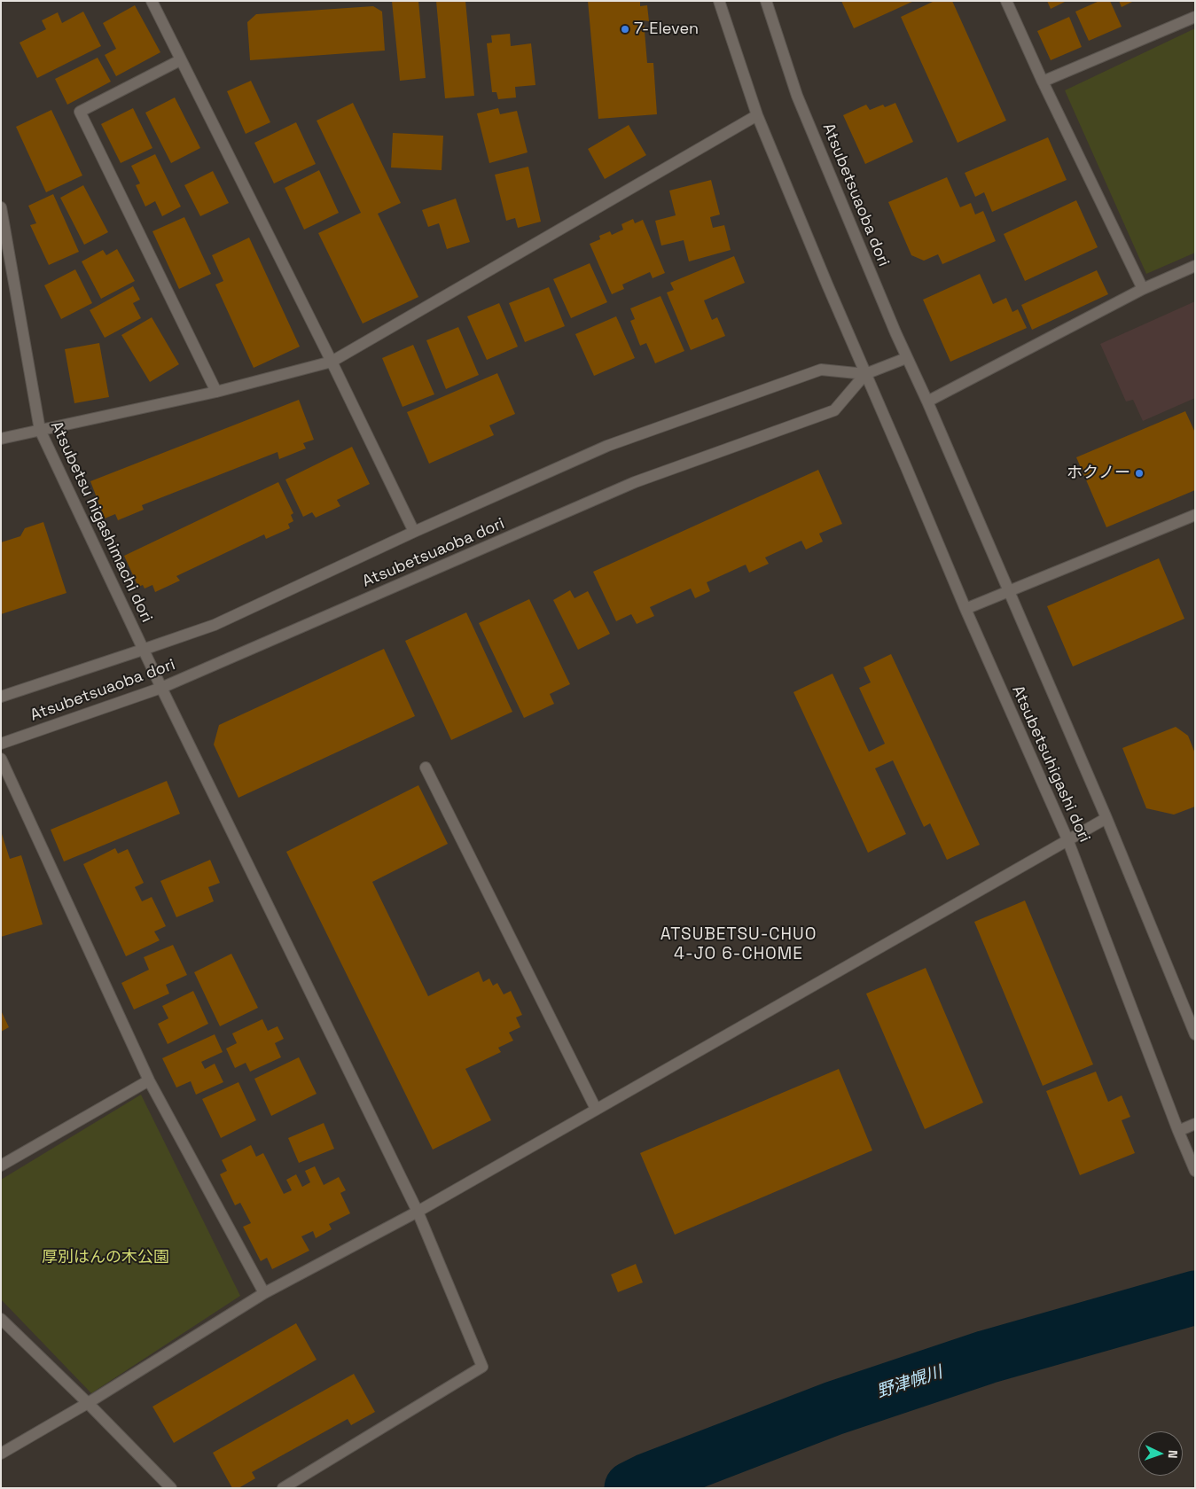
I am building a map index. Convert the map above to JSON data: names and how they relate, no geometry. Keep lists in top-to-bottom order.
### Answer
{
  "streets": {
    "street": ["Atsubetsuaoba dori", "Atsubetsu higashimachi dori", "Atsubetsuhigashi dori"]
  },
  "crossings": [
    ["Atsubetsuaoba dori", "Atsubetsu higashimachi dori"],
    ["Atsubetsuaoba dori", "Atsubetsuhigashi dori"]
  ],
  "districts": ["ATSUBETSU-CHUO 4-JO 6-CHOME"],
  "water": ["野津幌川"],
  "parks": ["厚別はんの木公園"],
  "places": ["7-Eleven", "ホクノー"],
  "north": "right"
}
